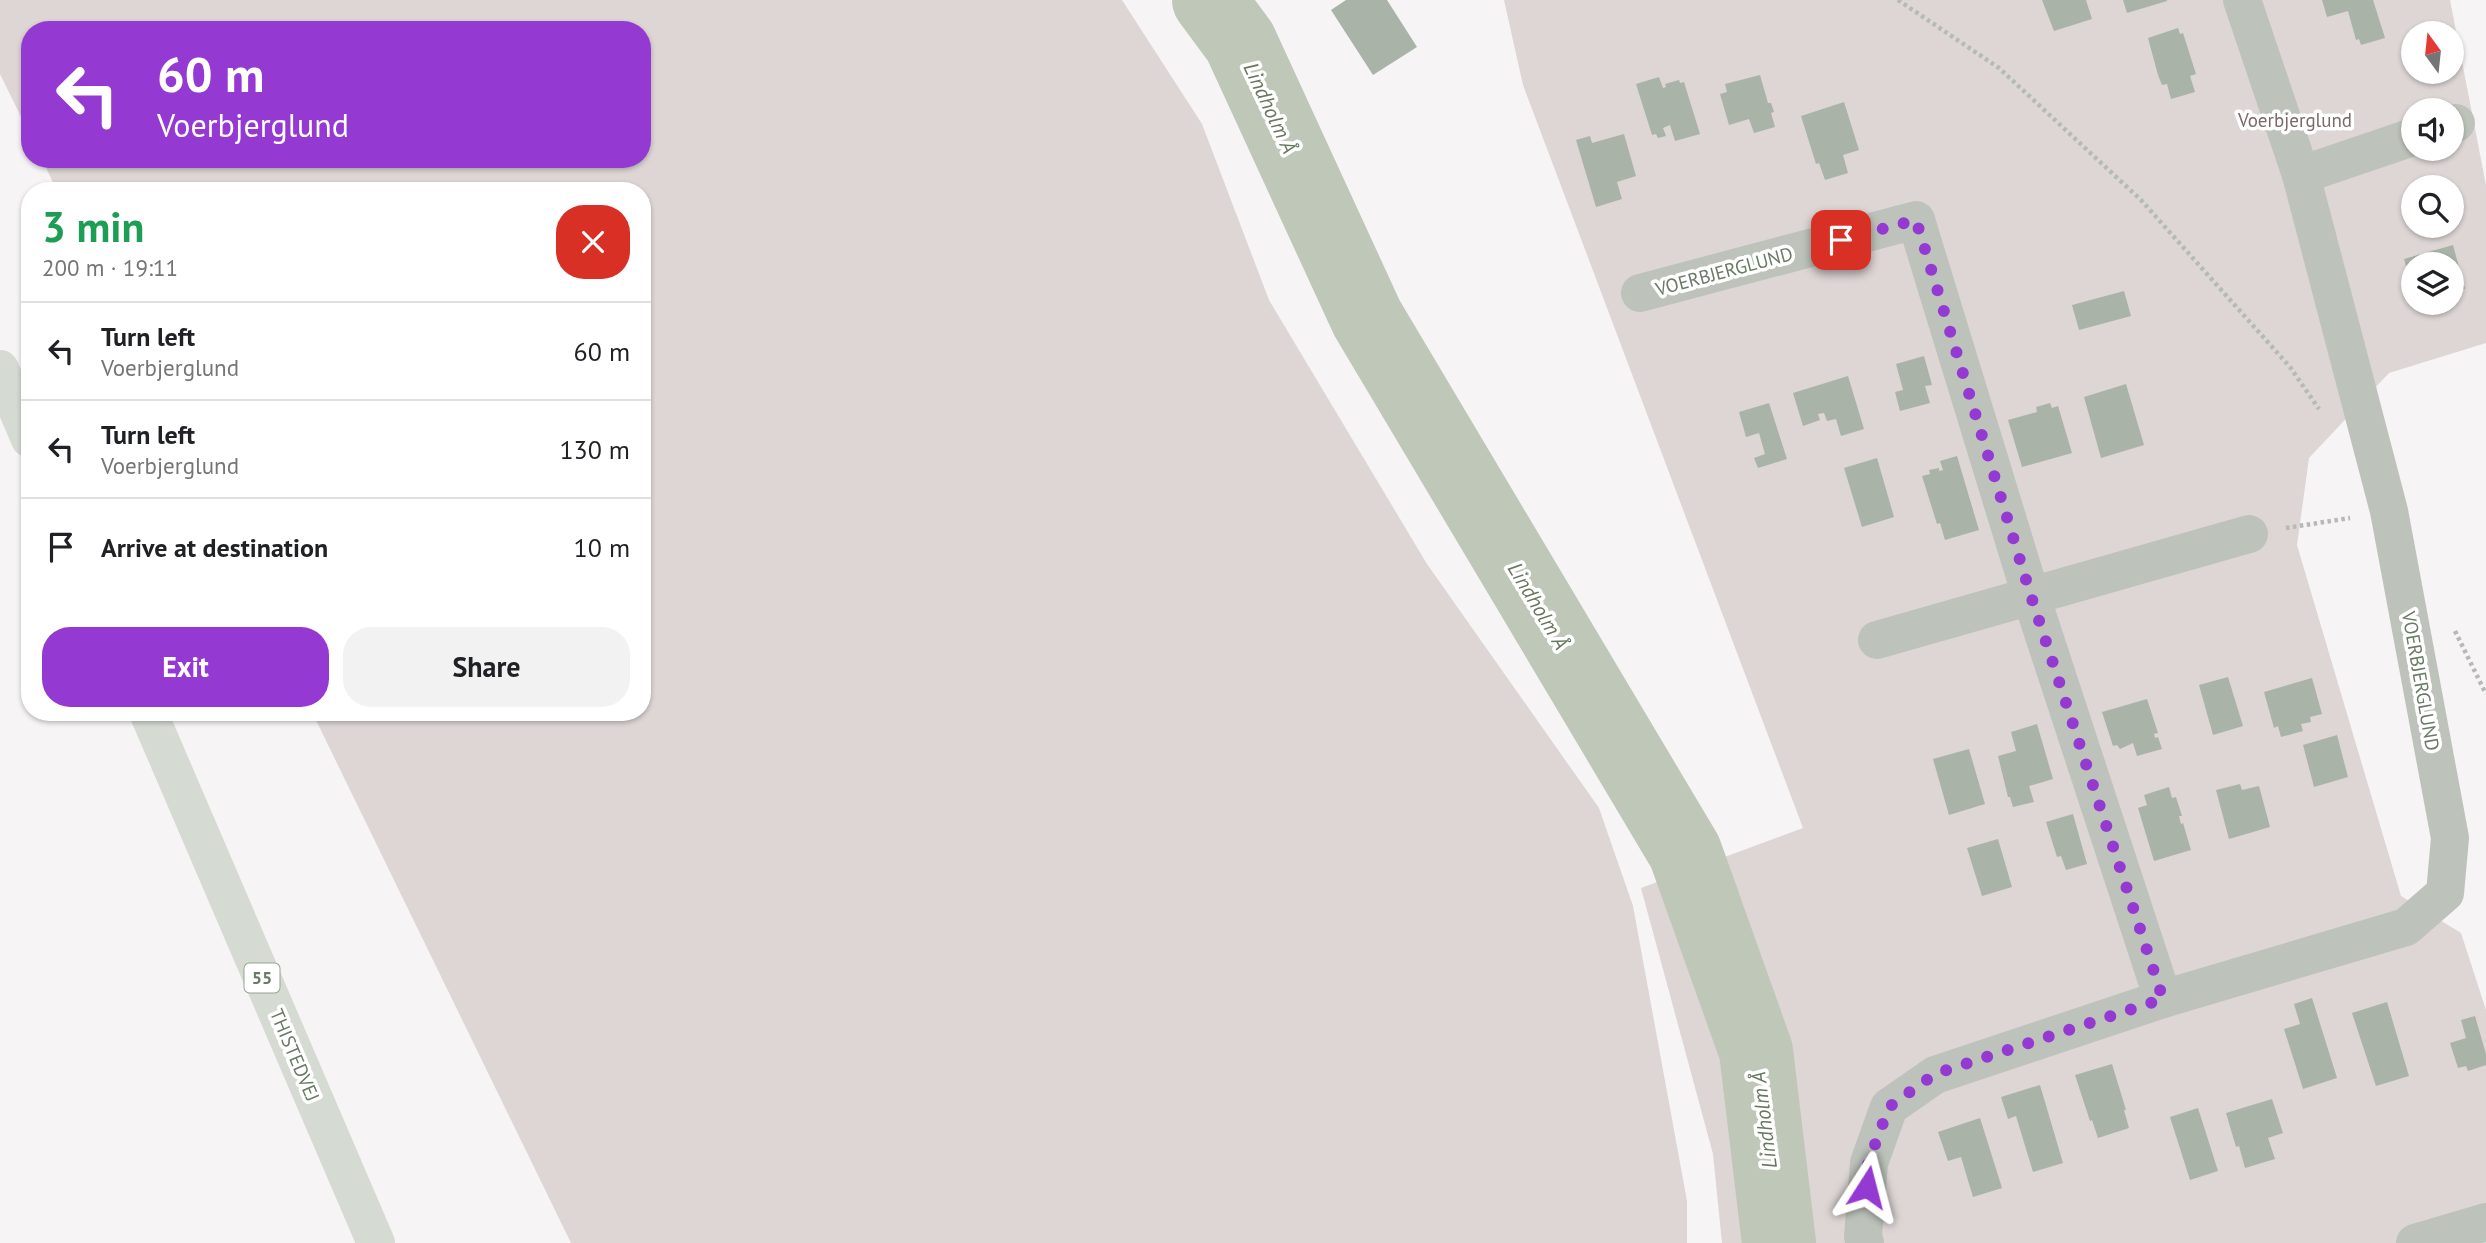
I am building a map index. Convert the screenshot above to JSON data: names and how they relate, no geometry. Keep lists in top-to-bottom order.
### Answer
{
  "streets": {
    "main road": ["55", "THISTEDVEJ"],
    "street": ["VOERBJERGLUND"]
  },
  "water": ["Lindholm Å"],
  "parks": ["Voerbjerglund"],
  "north": "top",
  "page": {
    "turn": ["60 m", "Voerbjerglund"],
    "heading": ["3 min", "200 m · 19:11"],
    "list": [
      {
        "name": "Turn left",
        "note": "Voerbjerglund",
        "value": "60 m"
      },
      {
        "name": "Turn left",
        "note": "Voerbjerglund",
        "value": "130 m"
      },
      {
        "name": "Arrive at destination",
        "value": "10 m"
      }
    ],
    "buttons": ["Exit", "Share"]
  }
}
